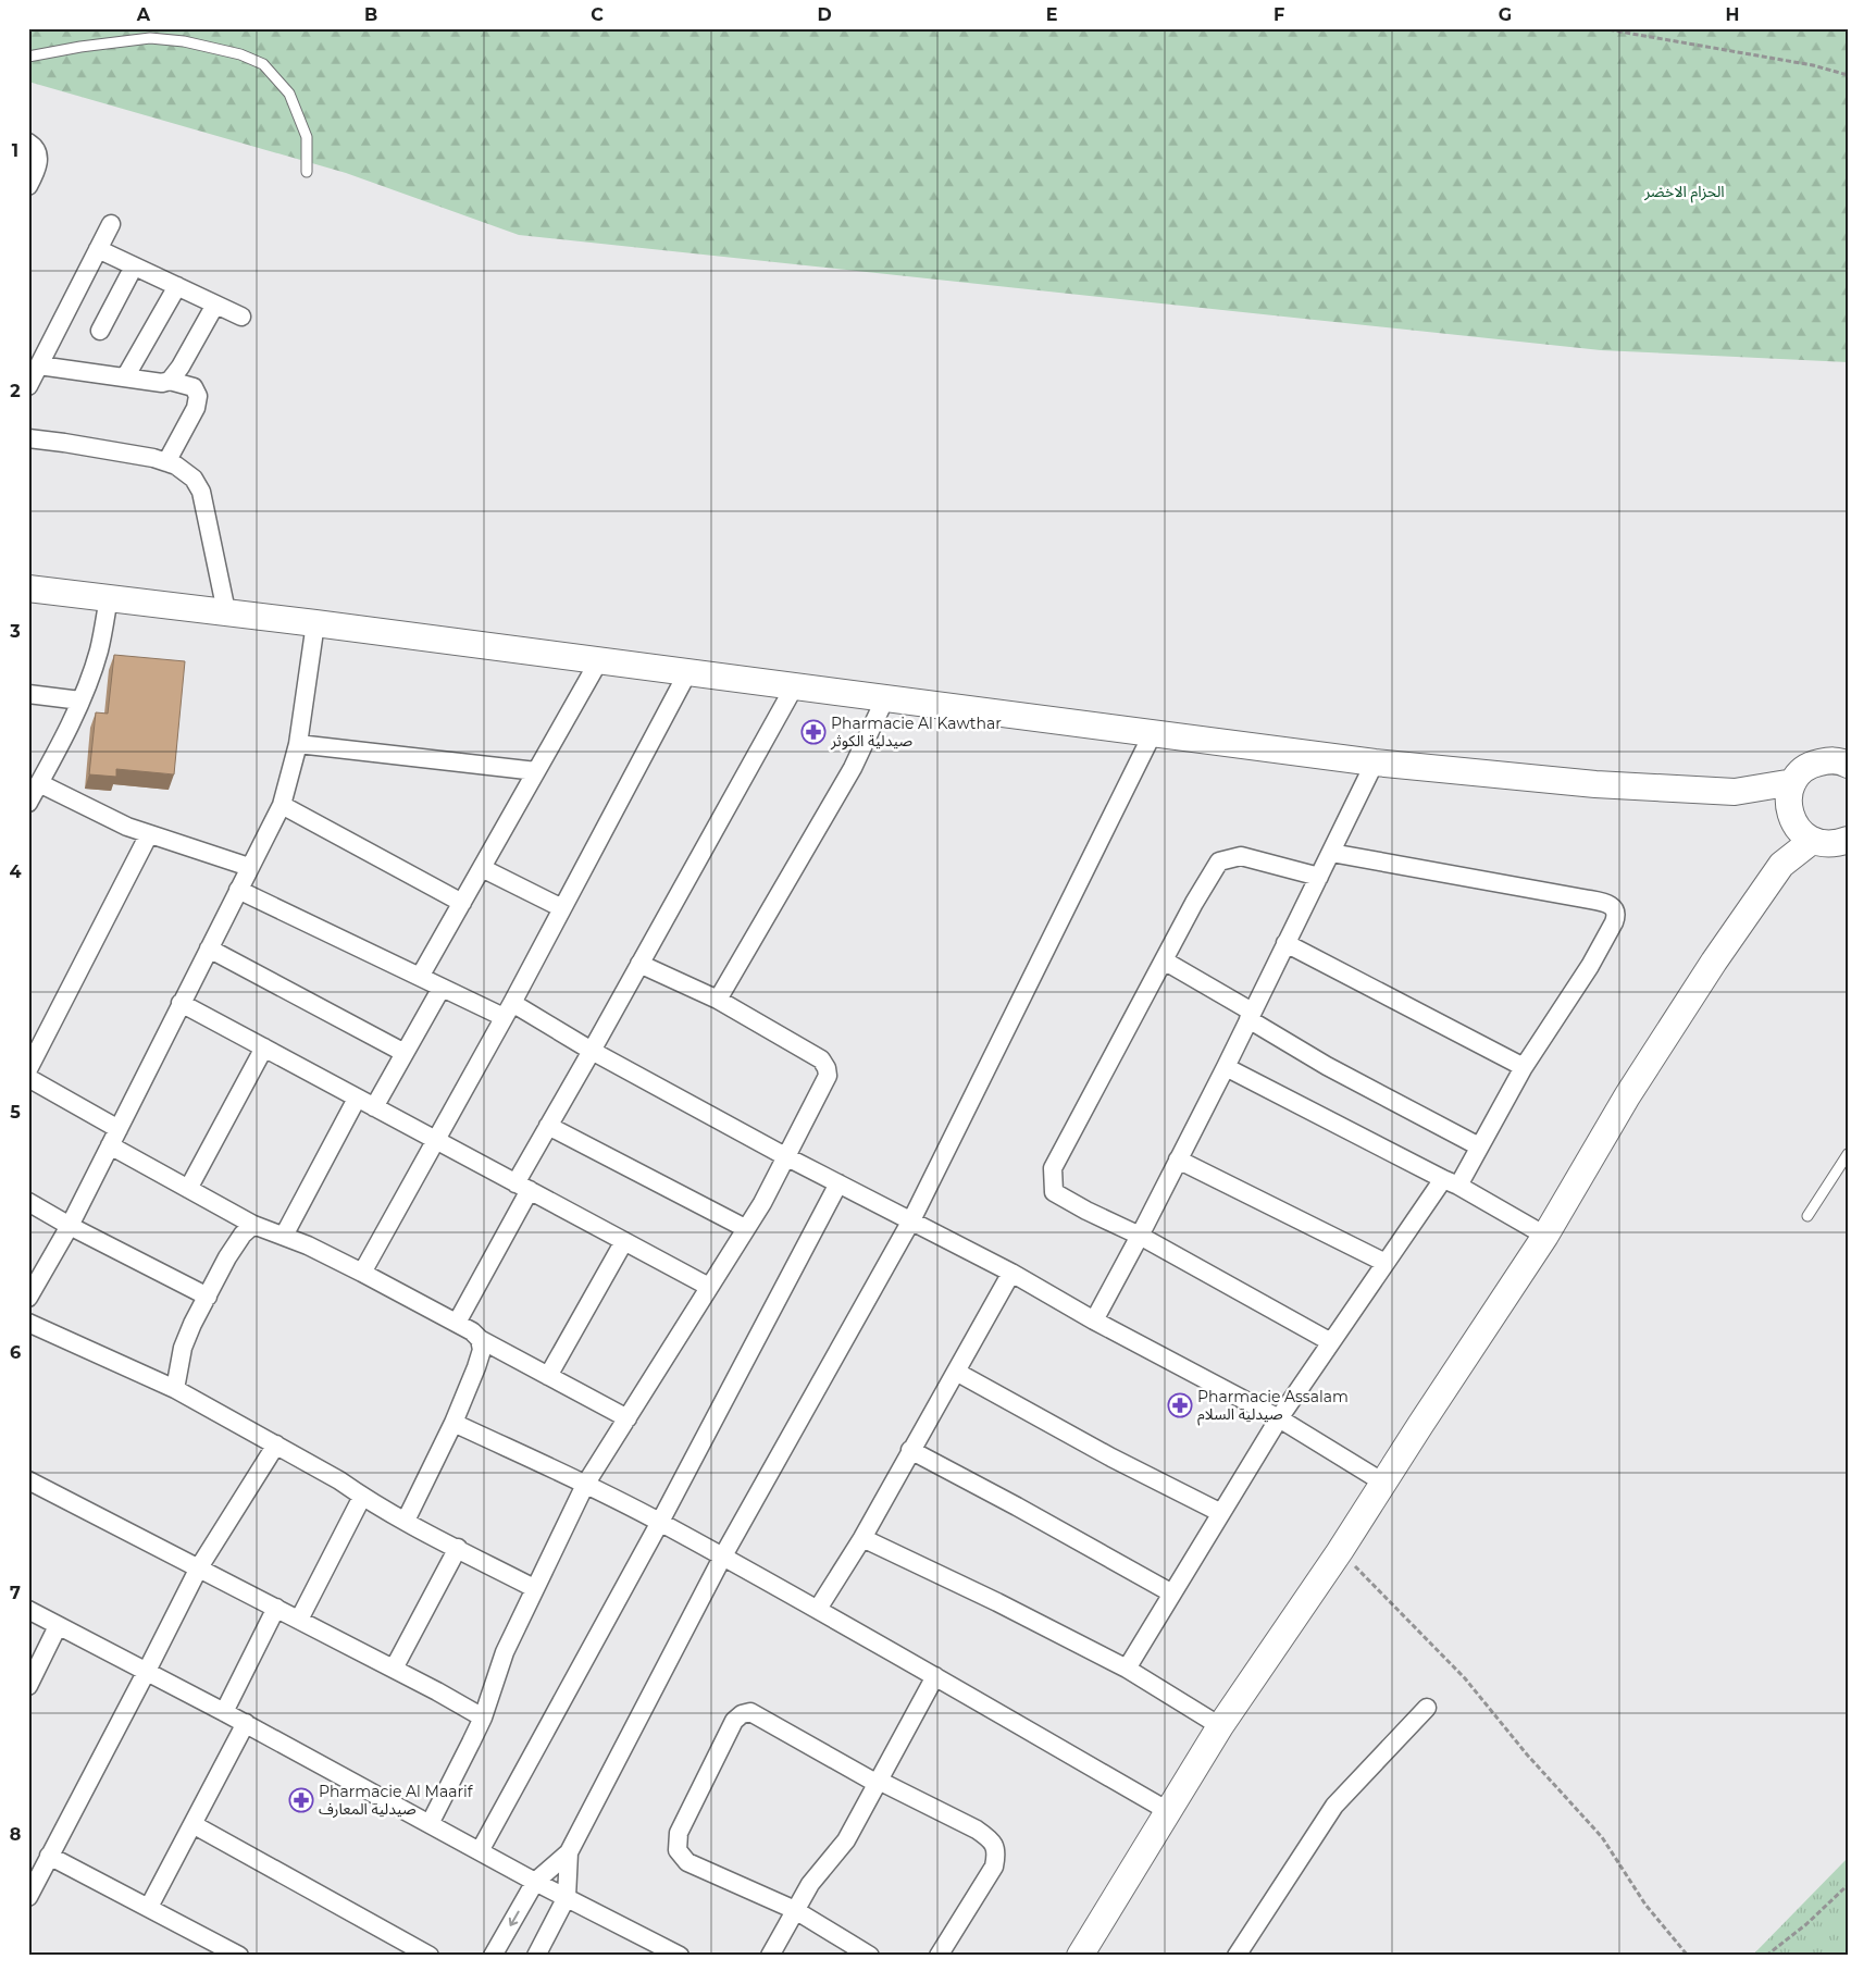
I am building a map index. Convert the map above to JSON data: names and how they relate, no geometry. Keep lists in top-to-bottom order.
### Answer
{
  "parks": ["الحزام الاخضر"],
  "places": {
    "pharmacy": ["Pharmacie Al Kawthar صيدلية الكوثر", "Pharmacie Assalam صيدلية السلام", "Pharmacie Al Maarif صيدلية المعارف"]
  },
  "grid": {
    "columns": [
      "A",
      "B",
      "C",
      "D",
      "E",
      "F",
      "G",
      "H"
    ],
    "rows": [
      "1",
      "2",
      "3",
      "4",
      "5",
      "6",
      "7",
      "8"
    ]
  }
}
